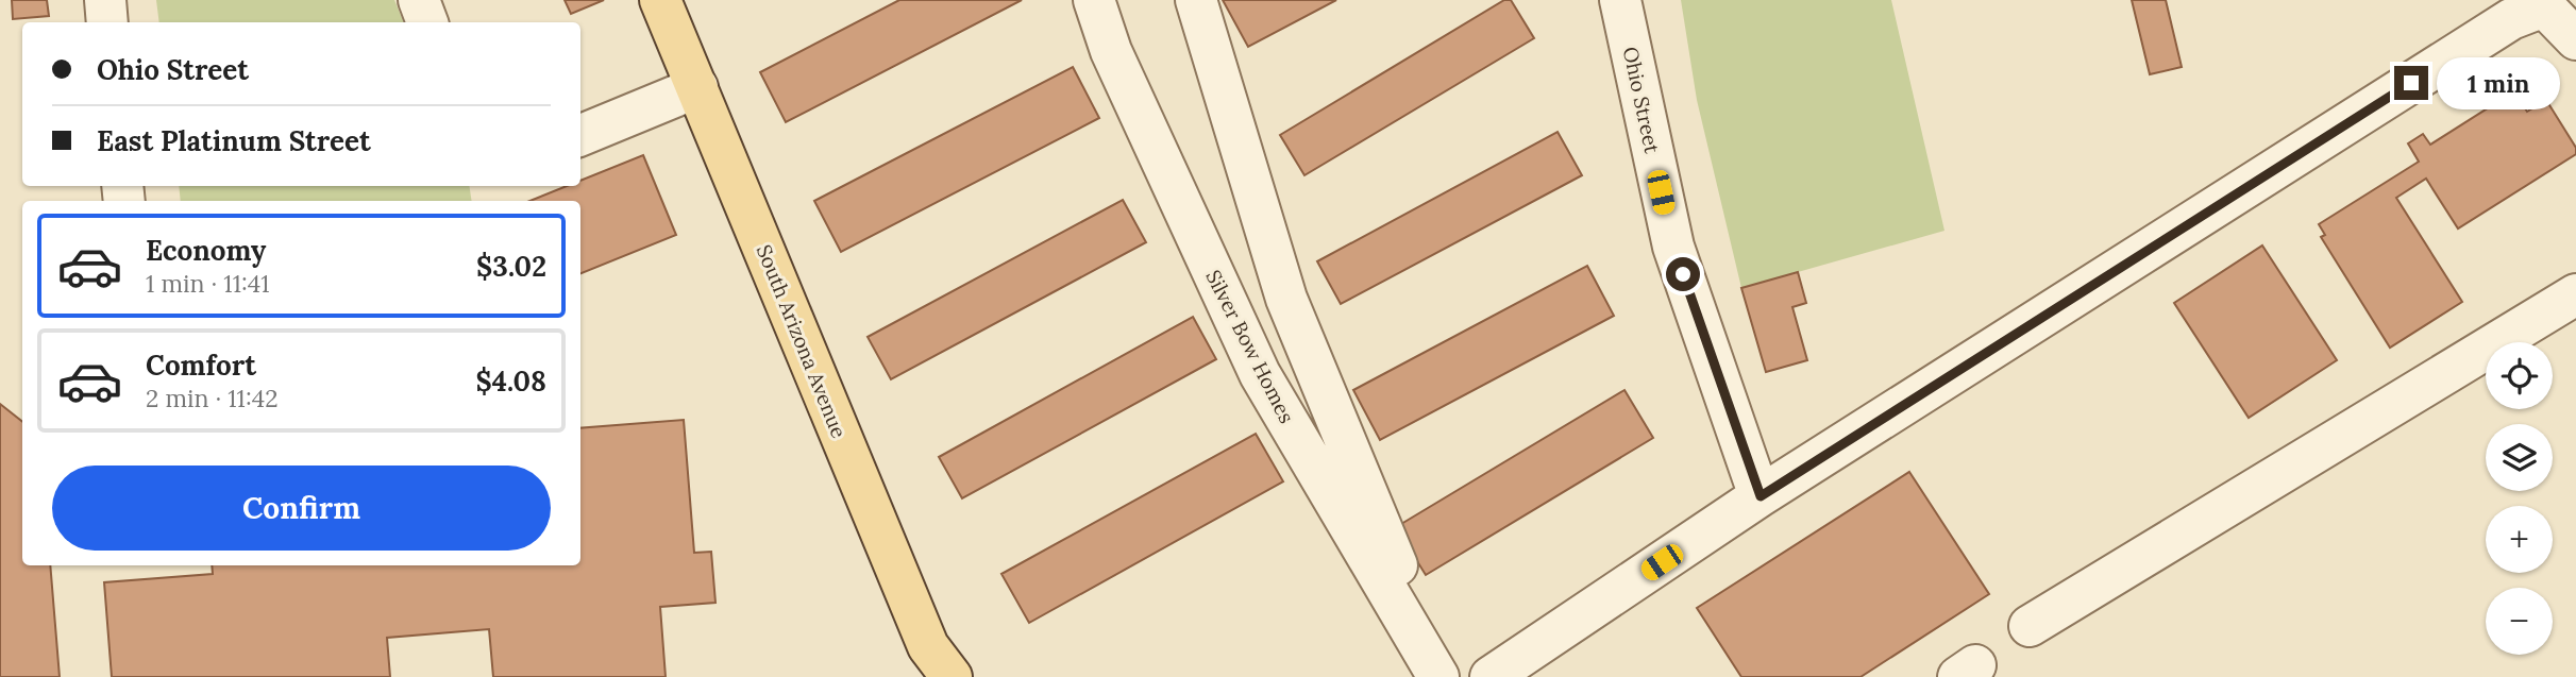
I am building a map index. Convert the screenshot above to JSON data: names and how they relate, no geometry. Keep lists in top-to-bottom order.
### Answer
{
  "streets": {
    "main road": ["South Arizona Avenue"],
    "street": ["Ohio Street", "Silver Bow Homes"]
  },
  "page": {
    "banner": ["Ohio Street", "East Platinum Street"],
    "bubble": "1 min",
    "list": [
      {
        "name": "Economy",
        "note": "1 min · 11:41",
        "value": "$3.02"
      },
      {
        "name": "Comfort",
        "note": "2 min · 11:42",
        "value": "$4.08"
      }
    ],
    "map_buttons": ["+", "−"],
    "buttons": "Confirm"
  }
}
